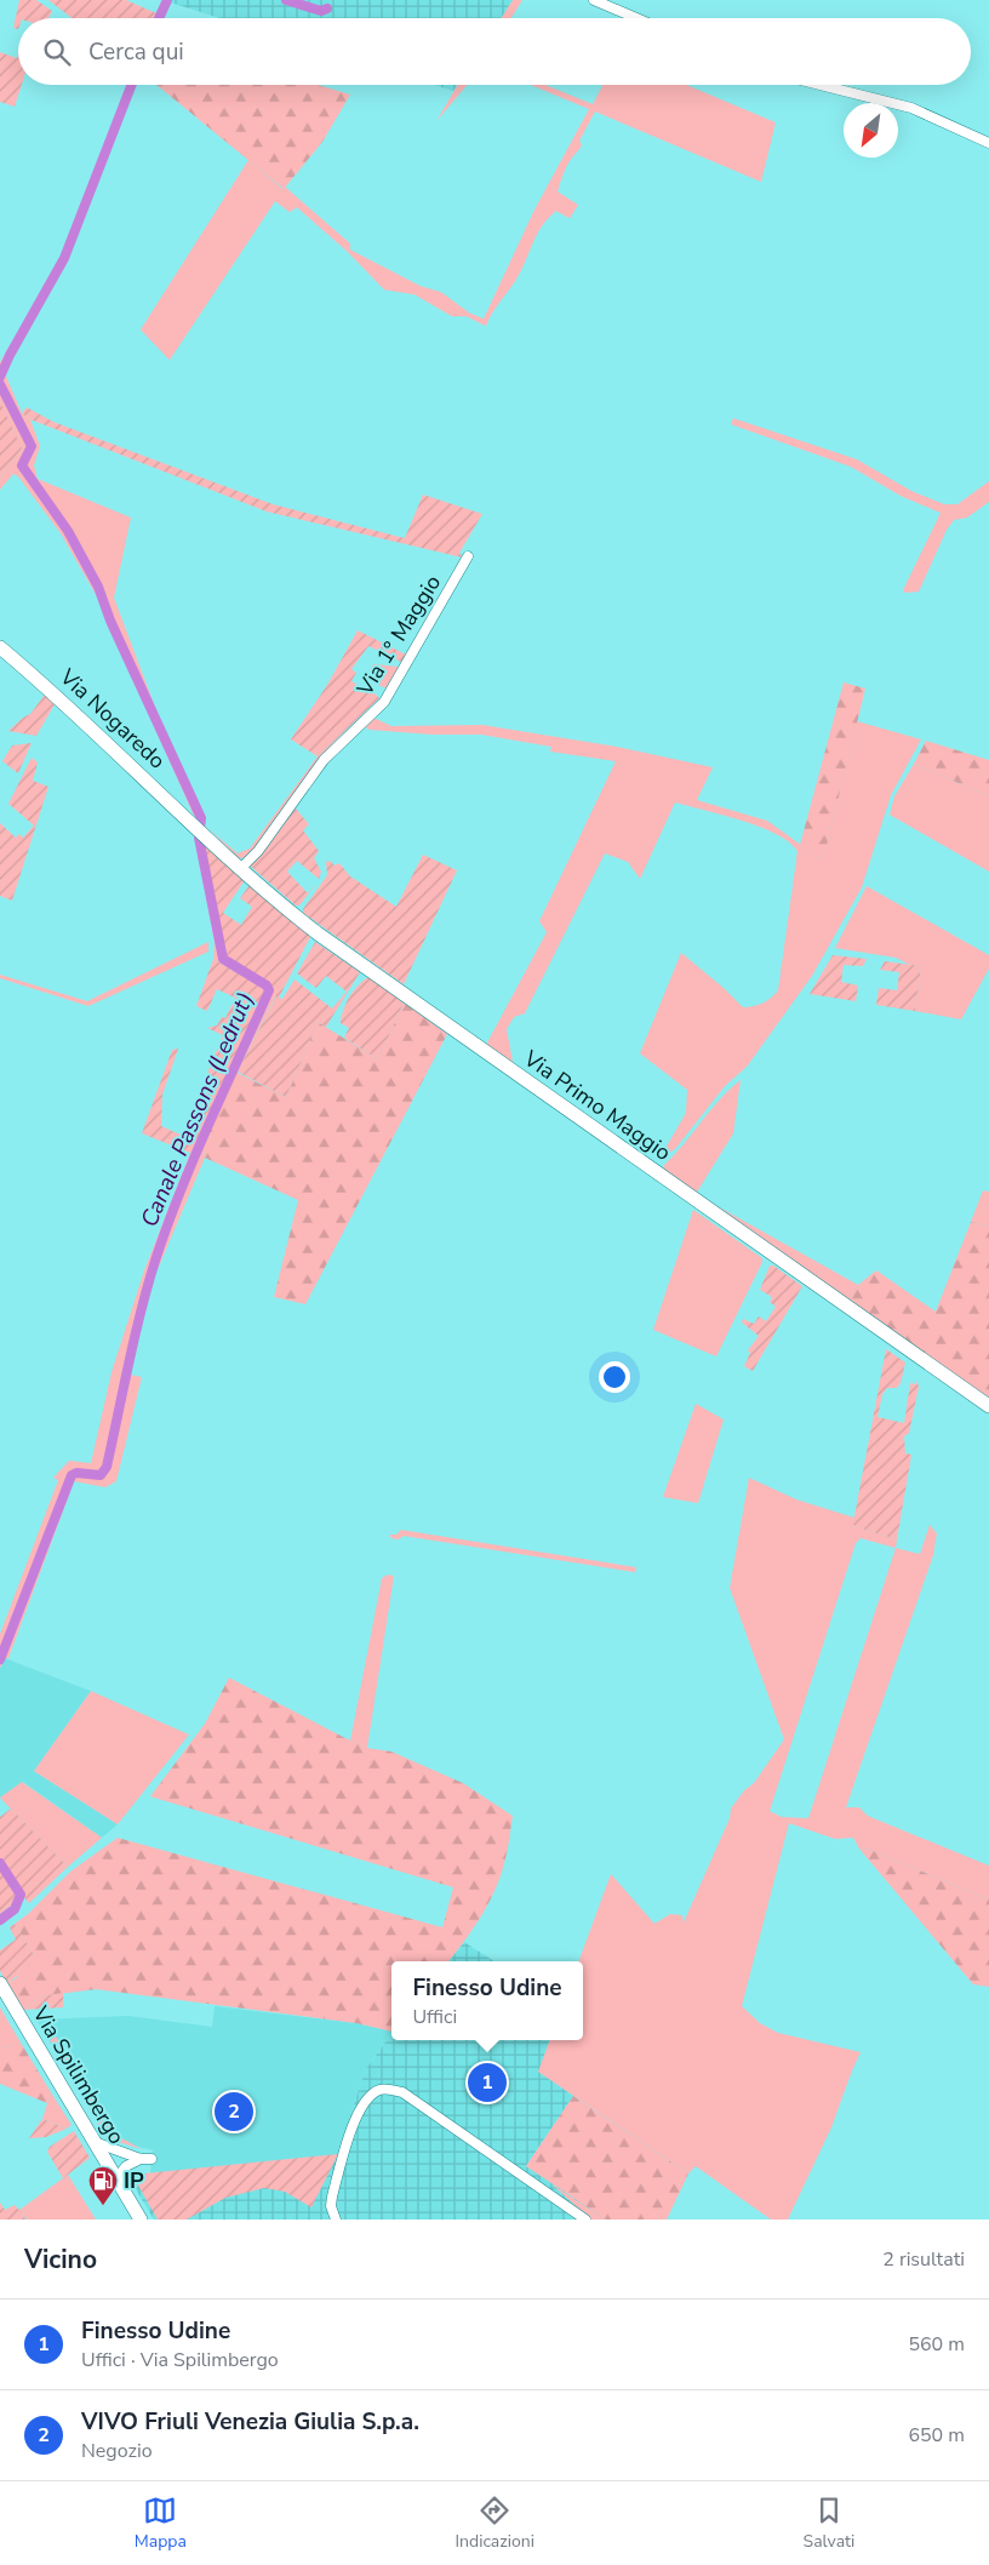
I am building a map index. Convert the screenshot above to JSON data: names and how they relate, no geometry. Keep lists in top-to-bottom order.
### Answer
{
  "streets": {
    "street": [
      "Via 1° Maggio",
      "Via Nogaredo",
      "Via Primo Maggio",
      "Via Spilimbergo"
    ]
  },
  "crossings": [
    ["Via 1° Maggio", "Via Primo Maggio"],
    ["Via Nogaredo", "Via Primo Maggio"]
  ],
  "water": ["Canale Passons (Ledrut)"],
  "places": {
    "fuel station": ["IP"]
  },
  "north": "bottom left",
  "page": {
    "search": "Cerca qui",
    "popup": ["Finesso Udine", "Uffici"],
    "pins": ["1", "2"],
    "heading": ["Vicino", "2 risultati"],
    "list": [
      {
        "mark": "1",
        "name": "Finesso Udine",
        "note": "Uffici · Via Spilimbergo",
        "value": "560 m"
      },
      {
        "mark": "2",
        "name": "VIVO Friuli Venezia Giulia S.p.a.",
        "note": "Negozio",
        "value": "650 m"
      }
    ],
    "nav": ["Mappa", "Indicazioni", "Salvati"]
  }
}
